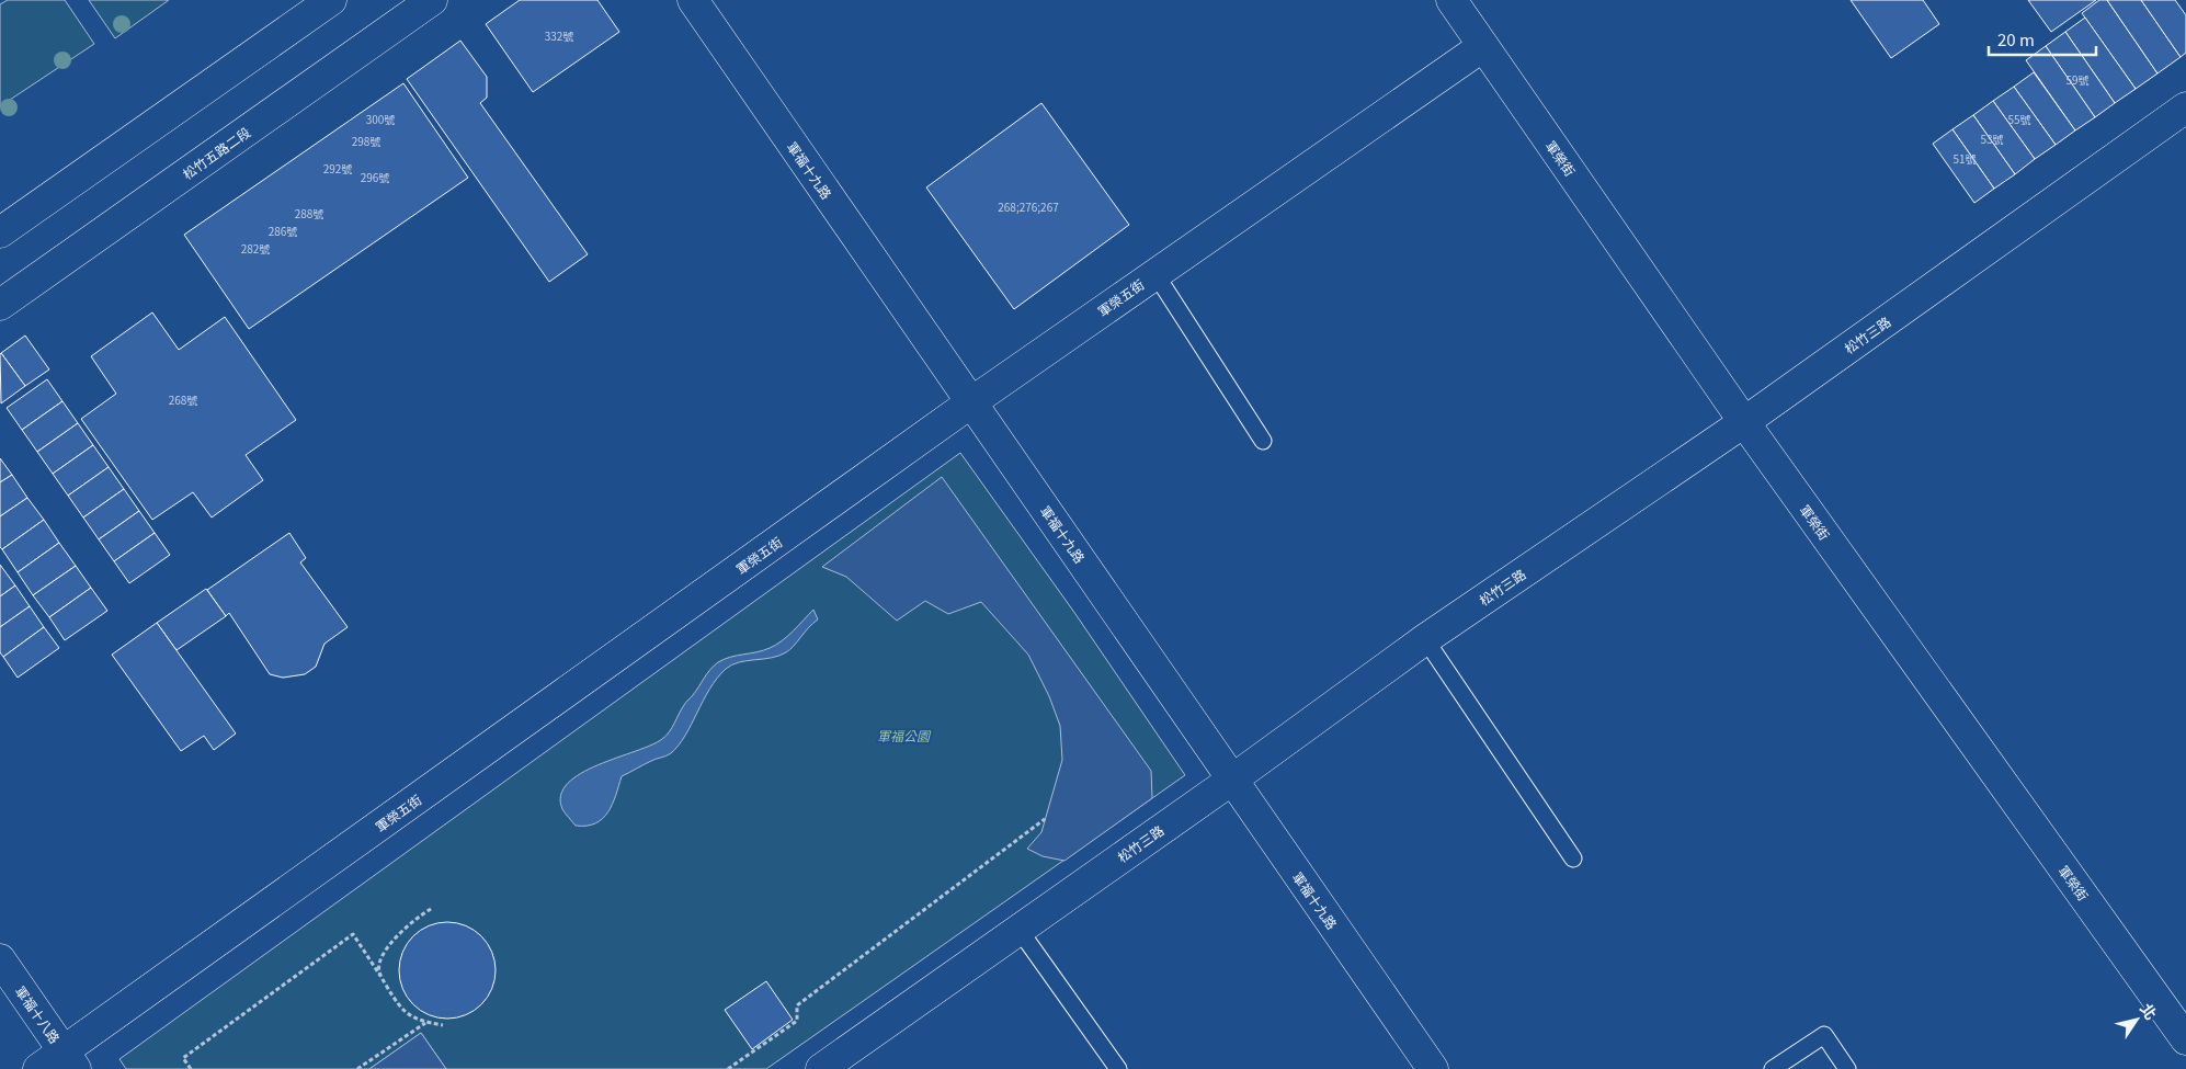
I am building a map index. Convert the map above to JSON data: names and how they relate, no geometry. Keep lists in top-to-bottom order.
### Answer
{
  "streets": {
    "street": [
      "松竹五路二段",
      "軍榮街",
      "軍福十九路",
      "軍榮五街",
      "松竹三路",
      "軍福十八路"
    ]
  },
  "crossings": [
    ["軍榮街", "軍榮五街"],
    ["軍榮街", "松竹三路"],
    ["軍福十九路", "軍榮五街"],
    ["軍福十九路", "松竹三路"],
    ["軍榮五街", "軍福十八路"]
  ],
  "parks": ["軍福公園"],
  "house_numbers": [
    "332號",
    "59號",
    "300號",
    "55號",
    "53號",
    "298號",
    "51號",
    "292號",
    "296號",
    "268;276;267",
    "288號",
    "286號",
    "282號",
    "268號"
  ],
  "scale_bar": "20 m",
  "north": "top right"
}
